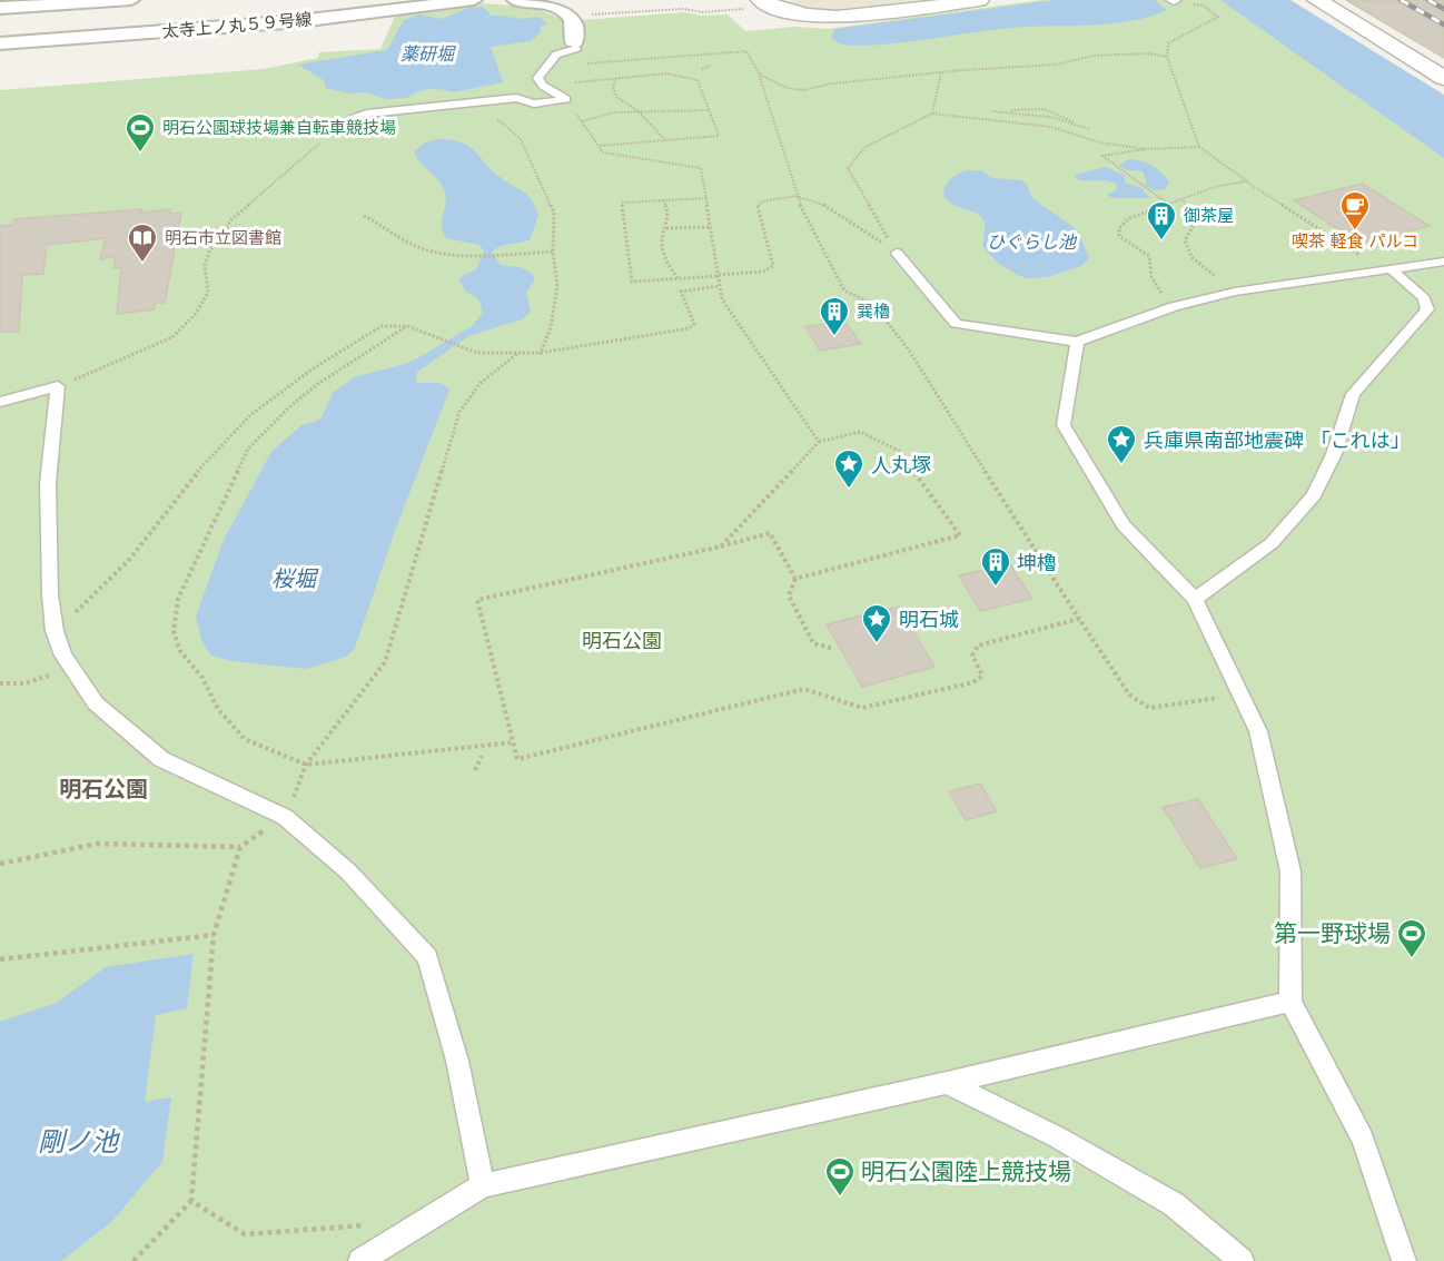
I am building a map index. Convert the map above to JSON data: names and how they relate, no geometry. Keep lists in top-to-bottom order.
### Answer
{
  "streets": {
    "street": ["太寺上ノ丸５９号線"]
  },
  "districts": ["明石公園"],
  "water": [
    "薬研堀",
    "ひぐらし池",
    "桜堀",
    "剛ノ池"
  ],
  "parks": ["明石公園"],
  "places": {
    "sports": ["明石公園球技場兼自転車競技場", "第一野球場", "明石公園陸上競技場"],
    "cafe": ["喫茶 軽食 パルコ"],
    "building": ["御茶屋", "巽櫓", "坤櫓"],
    "library": ["明石市立図書館"],
    "place": ["兵庫県南部地震碑 「これは」", "人丸塚", "明石城"]
  }
}
